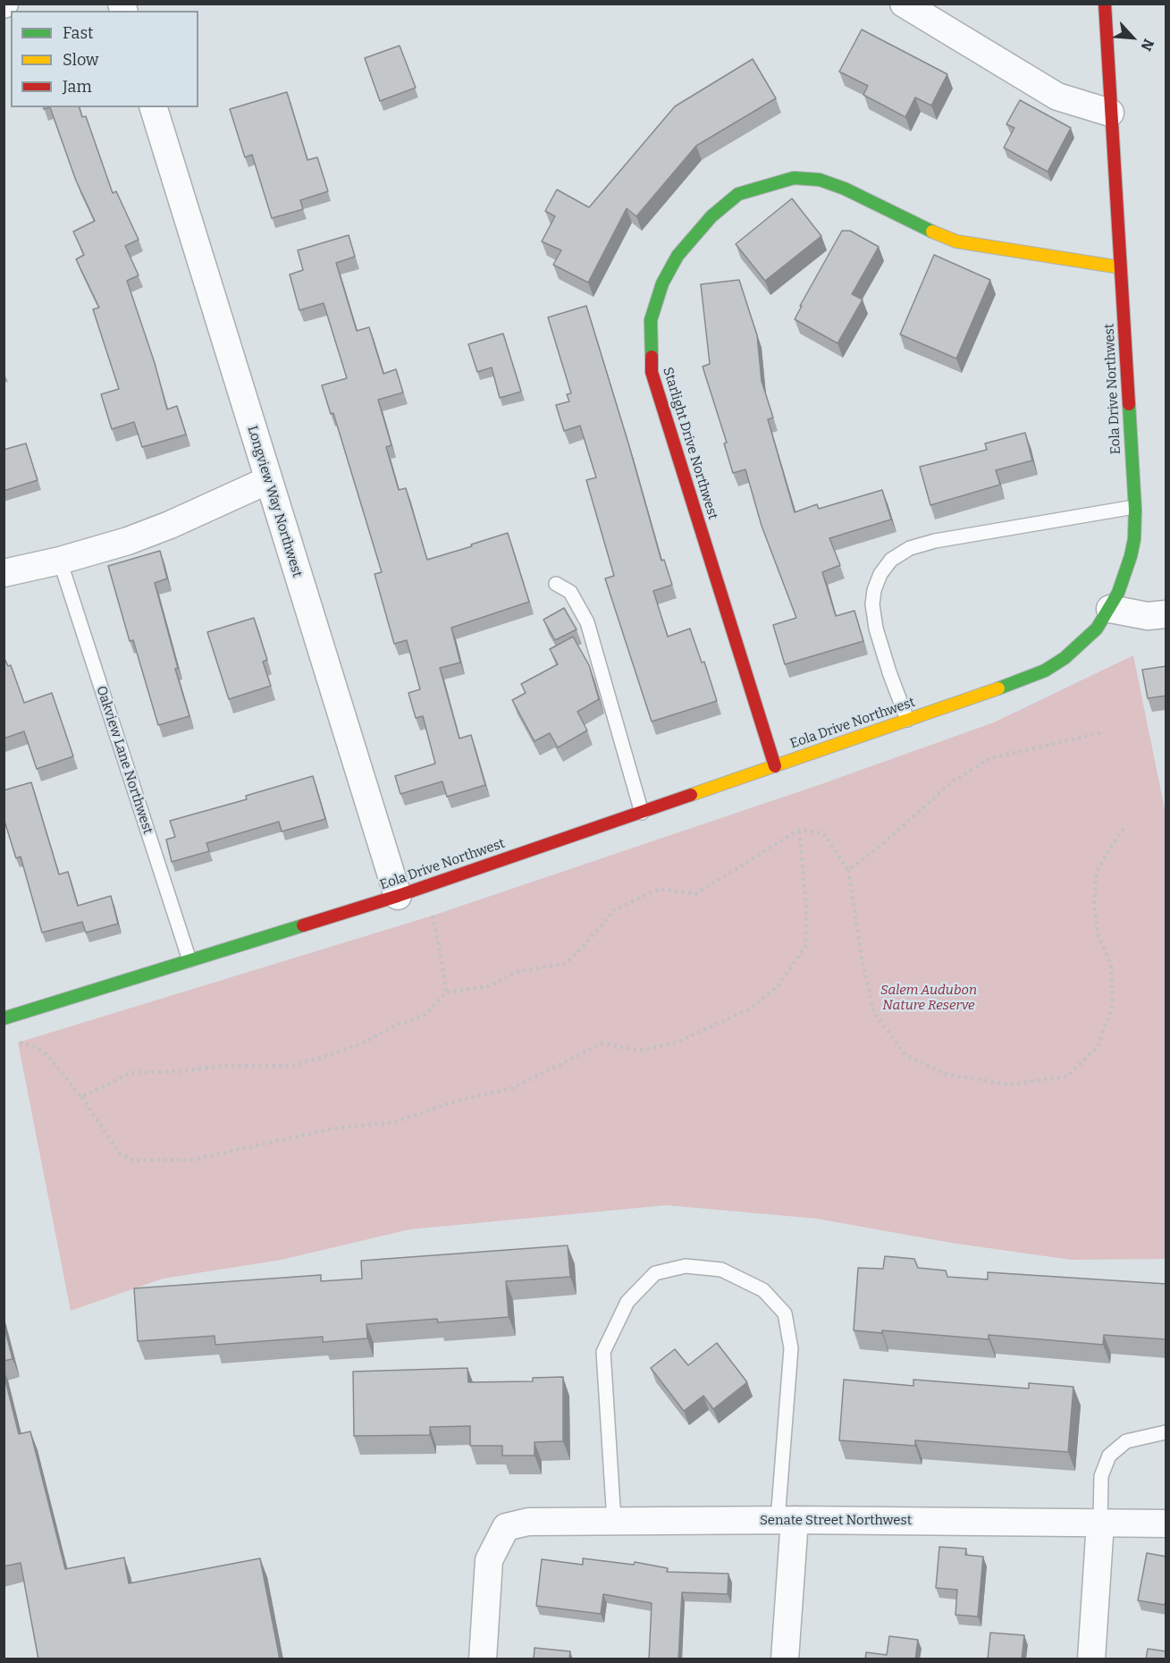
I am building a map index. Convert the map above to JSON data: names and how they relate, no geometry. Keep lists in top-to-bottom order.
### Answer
{
  "streets": {
    "main road": ["Eola Drive Northwest", "Starlight Drive Northwest"],
    "street": ["Longview Way Northwest", "Senate Street Northwest"],
    "lane": ["Oakview Lane Northwest"]
  },
  "crossings": [
    ["Eola Drive Northwest", "Starlight Drive Northwest"],
    ["Eola Drive Northwest", "Longview Way Northwest"],
    ["Eola Drive Northwest", "Oakview Lane Northwest"]
  ],
  "parks": ["Salem Audubon Nature Reserve"],
  "legend": ["Fast", "Slow", "Jam"],
  "north": "bottom right"
}
